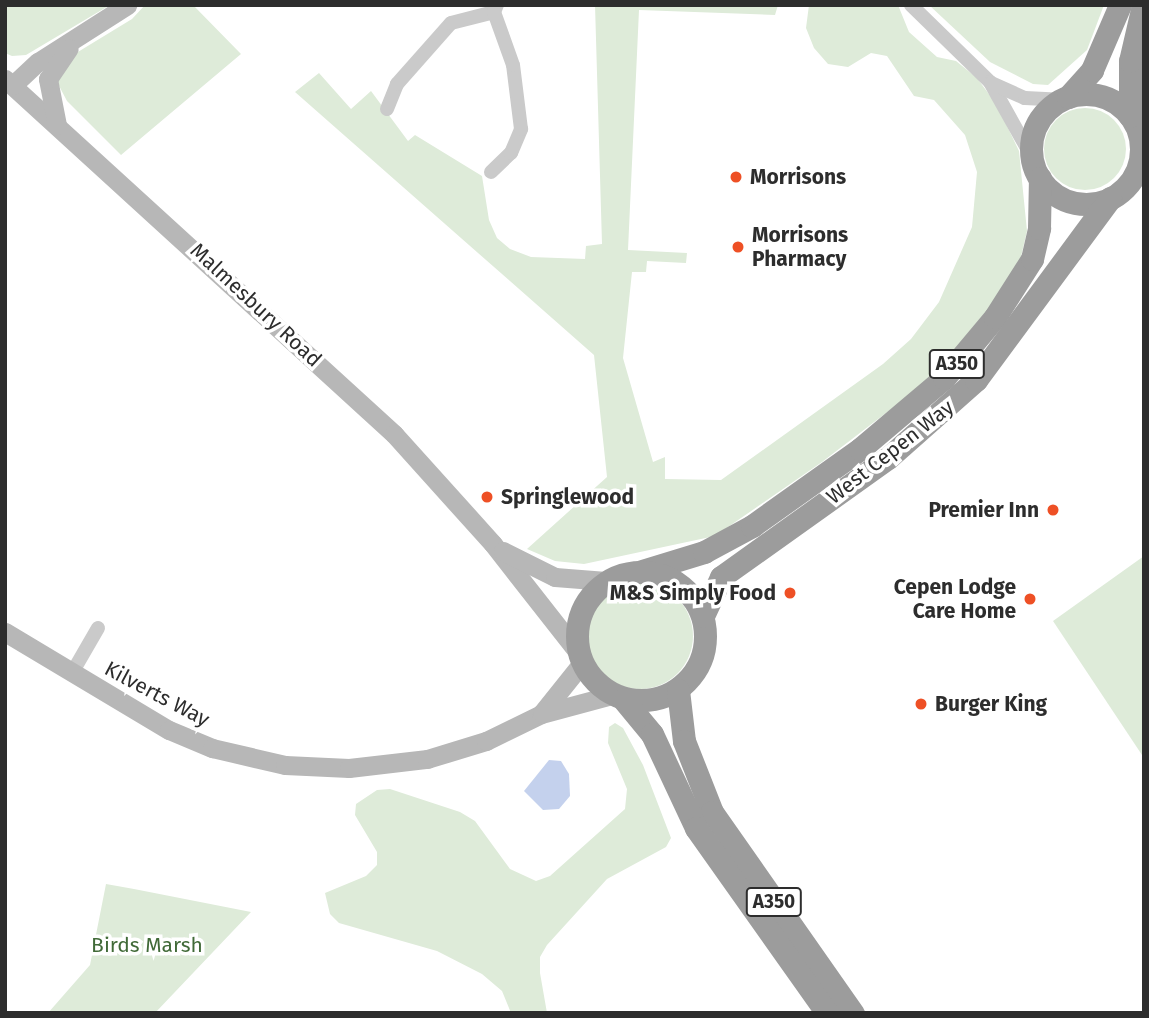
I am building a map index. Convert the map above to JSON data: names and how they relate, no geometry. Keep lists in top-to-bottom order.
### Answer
{
  "streets": {
    "highway": ["A350", "West Cepen Way"],
    "main road": ["Malmesbury Road", "Kilverts Way"]
  },
  "crossings": [
    ["Malmesbury Road", "A350"],
    ["Malmesbury Road", "West Cepen Way"],
    ["Malmesbury Road", "Kilverts Way"],
    ["A350", "West Cepen Way"],
    ["A350", "Kilverts Way"],
    ["West Cepen Way", "Kilverts Way"]
  ],
  "parks": ["Birds Marsh"],
  "places": [
    "Morrisons",
    "Morrisons Pharmacy",
    "Springlewood",
    "Premier Inn",
    "M&S Simply Food",
    "Cepen Lodge Care Home",
    "Burger King"
  ]
}
